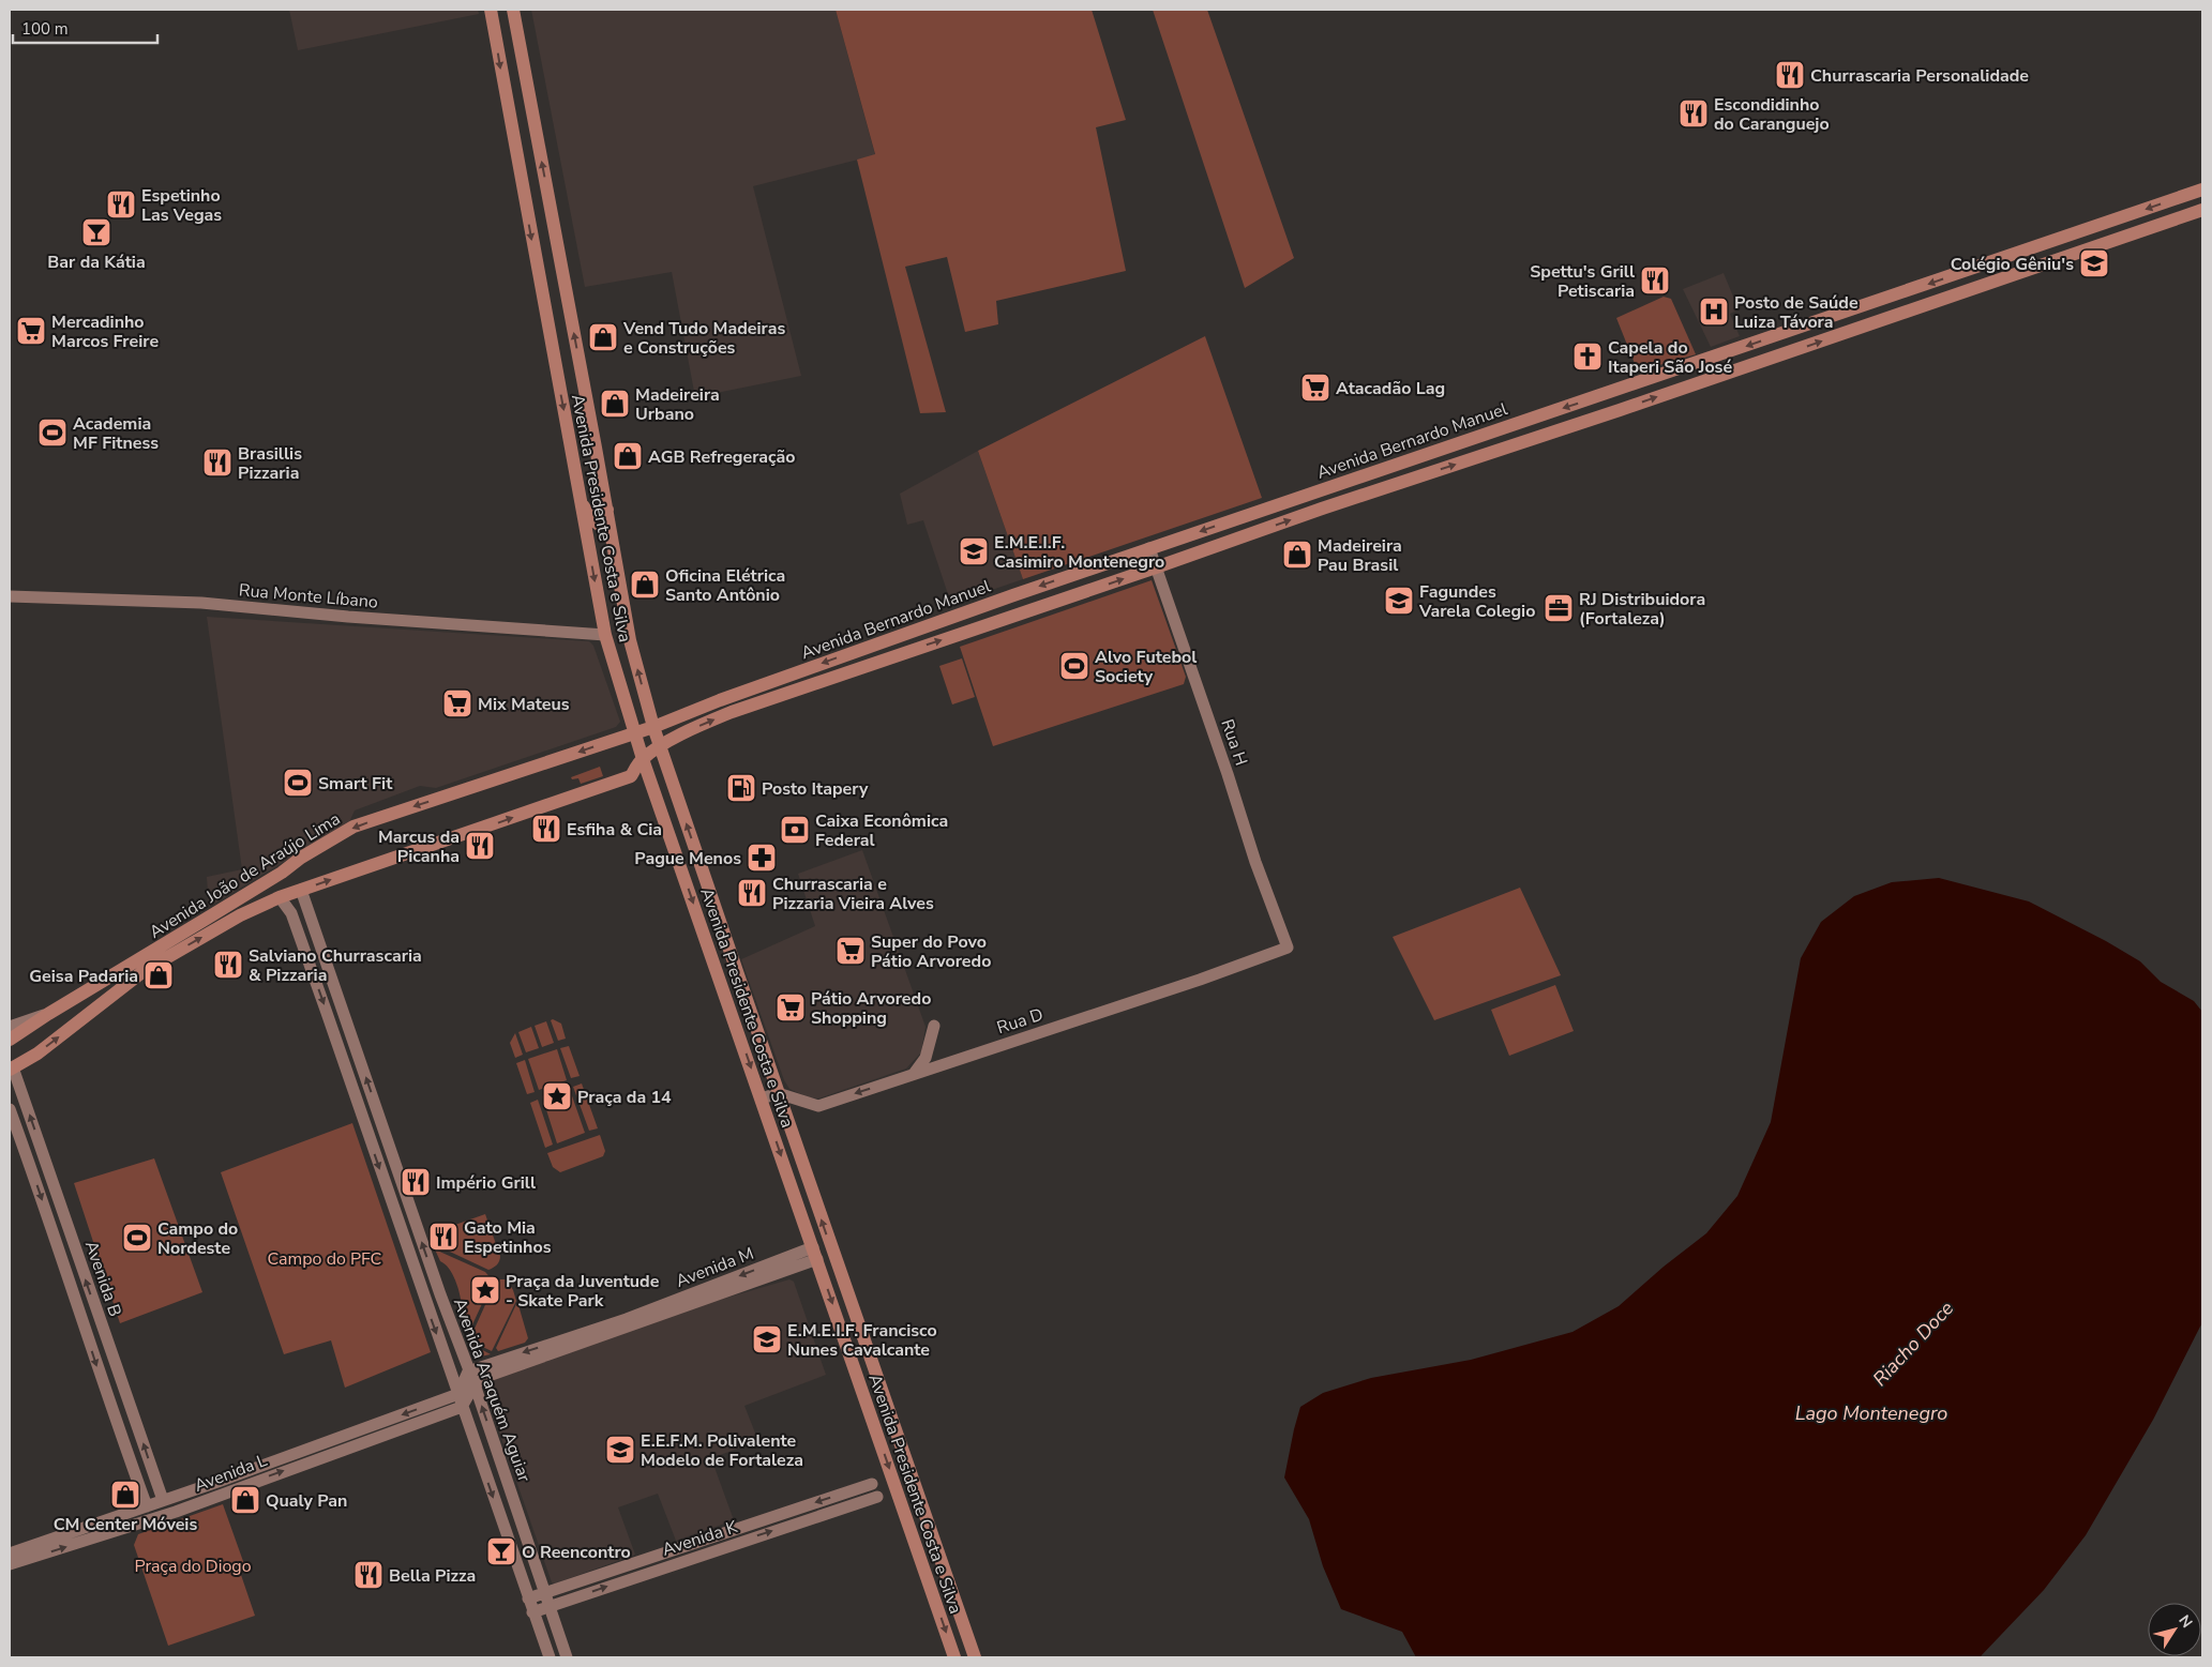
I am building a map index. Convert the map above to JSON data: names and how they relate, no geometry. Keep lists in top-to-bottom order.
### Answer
{
  "streets": {
    "main road": ["Avenida Bernardo Manuel", "Avenida Presidente Costa e Silva", "Avenida João de Araújo Lima"],
    "street": [
      "Rua Monte Líbano",
      "Rua H",
      "Rua D",
      "Avenida M",
      "Avenida B",
      "Avenida Araquém Aguiar",
      "Avenida L",
      "Avenida K"
    ]
  },
  "crossings": [
    ["Avenida Bernardo Manuel", "Avenida Presidente Costa e Silva"],
    ["Avenida Bernardo Manuel", "Rua H"],
    ["Avenida Bernardo Manuel", "Avenida João de Araújo Lima"],
    ["Avenida Presidente Costa e Silva", "Rua Monte Líbano"],
    ["Avenida Presidente Costa e Silva", "Avenida João de Araújo Lima"],
    ["Avenida Presidente Costa e Silva", "Rua D"],
    ["Avenida Presidente Costa e Silva", "Avenida M"],
    ["Rua H", "Rua D"],
    ["Avenida João de Araújo Lima", "Avenida B"],
    ["Avenida João de Araújo Lima", "Avenida Araquém Aguiar"],
    ["Avenida M", "Avenida Araquém Aguiar"],
    ["Avenida B", "Avenida L"],
    ["Avenida Araquém Aguiar", "Avenida L"],
    ["Avenida Araquém Aguiar", "Avenida K"]
  ],
  "water": ["Riacho Doce", "Lago Montenegro"],
  "parks": ["Campo do PFC", "Praça do Diogo"],
  "places": {
    "restaurant": [
      "Churrascaria Personalidade",
      "Escondidinho do Caranguejo",
      "Espetinho Las Vegas",
      "Spettu's Grill Petiscaria",
      "Brasillis Pizzaria",
      "Esfiha & Cia",
      "Marcus da Picanha",
      "Churrascaria e Pizzaria Vieira Alves",
      "Salviano Churrascaria & Pizzaria",
      "Império Grill",
      "Gato Mia Espetinhos",
      "Bella Pizza"
    ],
    "bar": ["Bar da Kátia", "O Reencontro"],
    "school or university": [
      "Colégio Gêniu's",
      "E.M.E.I.F. Casimiro Montenegro",
      "Fagundes Varela Colegio",
      "E.M.E.I.F. Francisco Nunes Cavalcante",
      "E.E.F.M. Polivalente Modelo de Fortaleza"
    ],
    "hospital": ["Posto de Saúde Luiza Távora"],
    "supermarket": [
      "Mercadinho Marcos Freire",
      "Atacadão Lag",
      "Mix Mateus",
      "Super do Povo Pátio Arvoredo",
      "Pátio Arvoredo Shopping"
    ],
    "shop": [
      "Vend Tudo Madeiras e Construções",
      "Madeireira Urbano",
      "AGB Refregeração",
      "Madeireira Pau Brasil",
      "Oficina Elétrica Santo Antônio",
      "Geisa Padaria",
      "CM Center Móveis",
      "Qualy Pan"
    ],
    "church": ["Capela do Itaperi São José"],
    "sports": [
      "Academia MF Fitness",
      "Alvo Futebol Society",
      "Smart Fit",
      "Campo do Nordeste"
    ],
    "office": ["RJ Distribuidora (Fortaleza)"],
    "fuel station": ["Posto Itapery"],
    "bank": ["Caixa Econômica Federal"],
    "pharmacy": ["Pague Menos"],
    "place": ["Praça da 14", "Praça da Juventude - Skate Park"]
  },
  "scale_bar": "100 m",
  "north": "top right"
}
